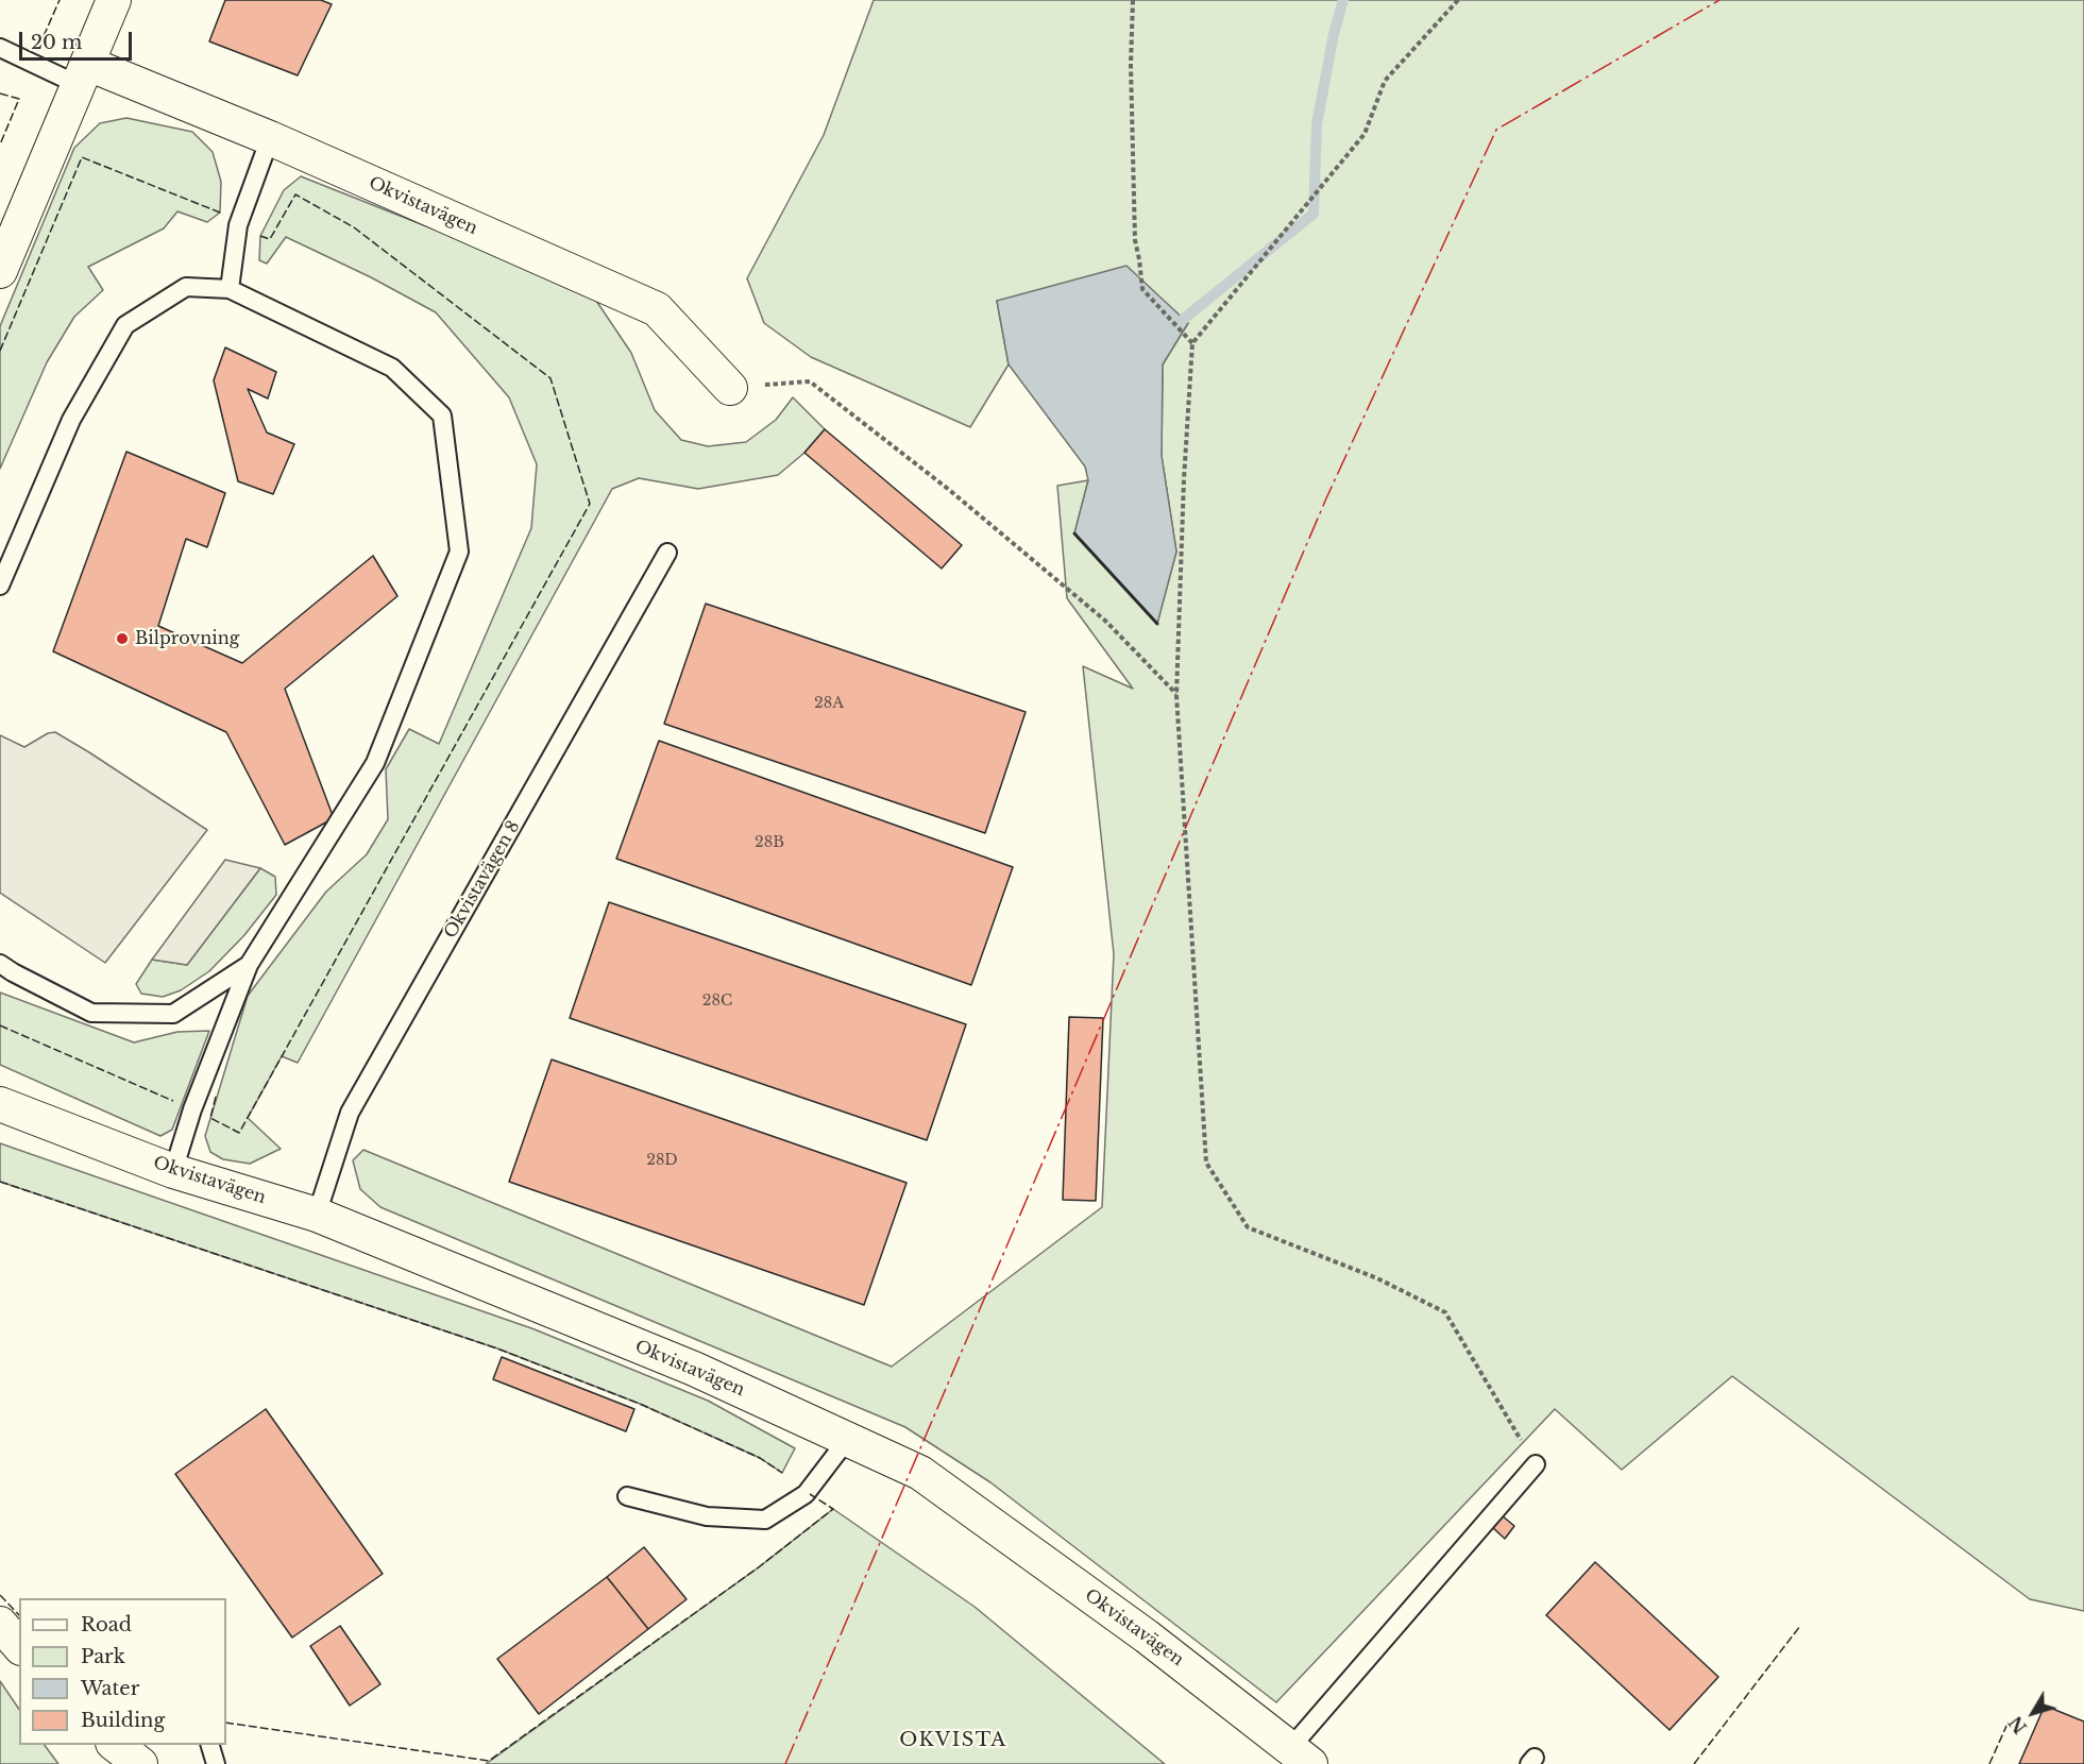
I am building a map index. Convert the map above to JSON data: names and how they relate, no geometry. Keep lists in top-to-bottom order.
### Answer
{
  "streets": {
    "street": ["Okvistavägen"],
    "lane": ["Okvistavägen 8"]
  },
  "crossings": [
    ["Okvistavägen", "Okvistavägen 8"]
  ],
  "districts": ["OKVISTA"],
  "places": ["Bilprovning"],
  "house_numbers": [
    "28A",
    "28B",
    "28C",
    "28D"
  ],
  "legend": [
    "Road",
    "Park",
    "Water",
    "Building"
  ],
  "scale_bar": "20 m",
  "north": "bottom left"
}
